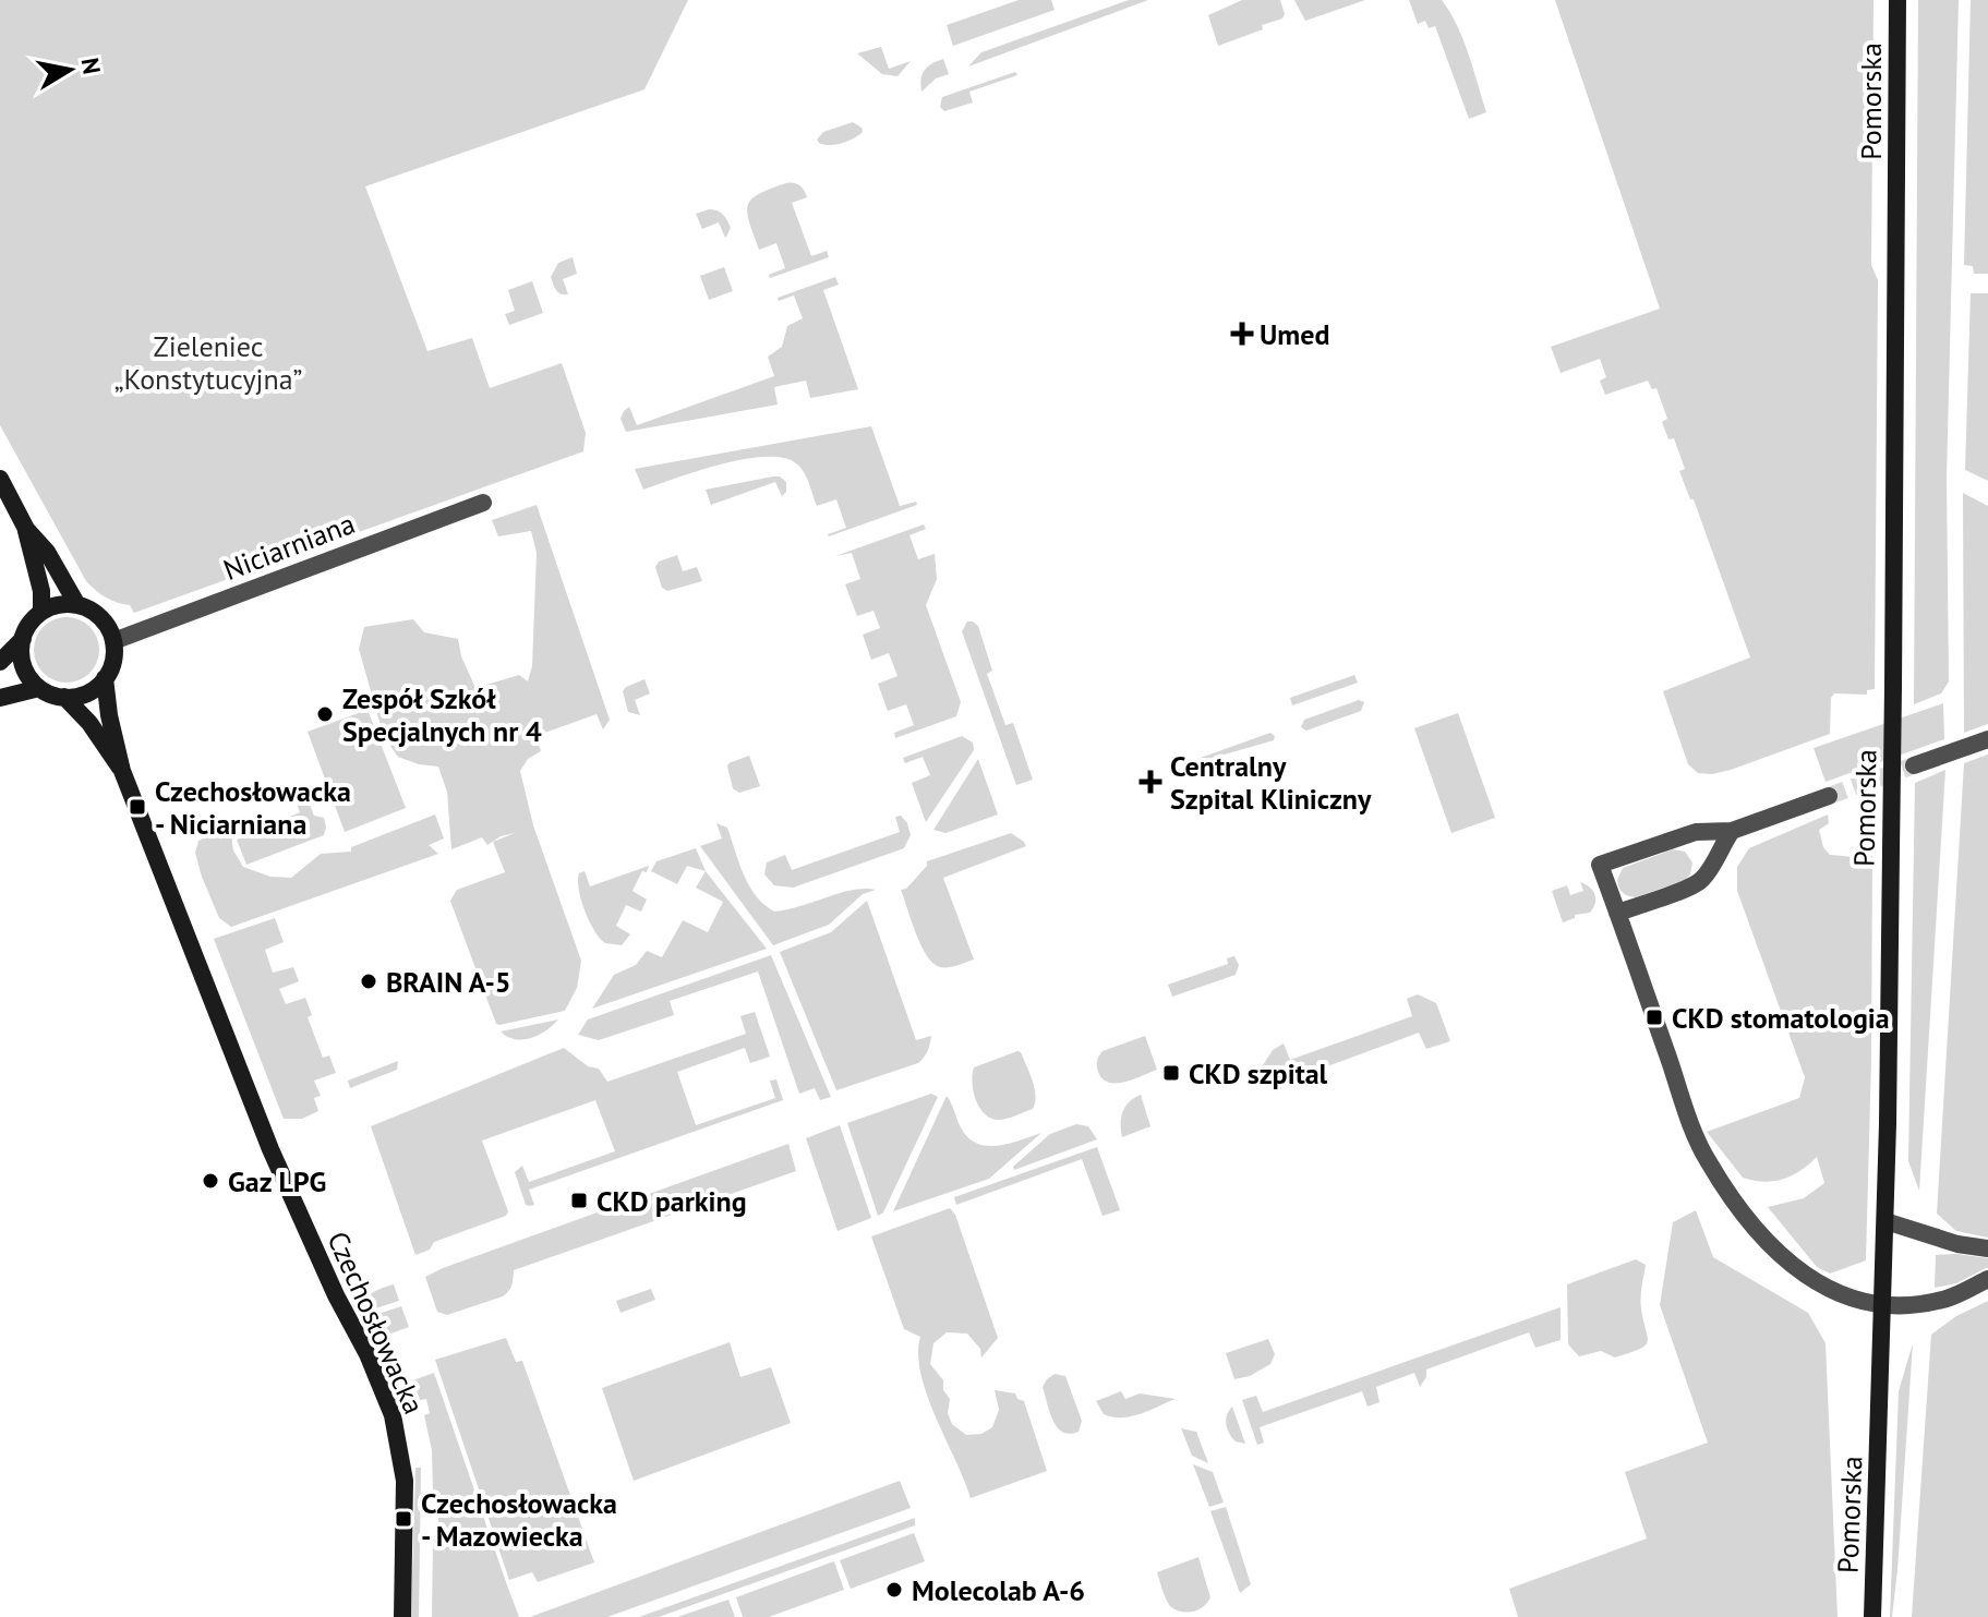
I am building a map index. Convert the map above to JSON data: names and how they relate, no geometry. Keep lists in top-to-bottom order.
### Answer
{
  "streets": {
    "street": ["Pomorska", "Niciarniana", "Czechosłowacka"]
  },
  "crossings": [
    ["Niciarniana", "Czechosłowacka"]
  ],
  "parks": ["Zieleniec „Konstytucyjna”"],
  "places": {
    "health": ["Umed", "Centralny Szpital Kliniczny"],
    "other": [
      "Zespół Szkół Specjalnych nr 4",
      "BRAIN A-5",
      "Gaz LPG",
      "Molecolab A-6"
    ],
    "transit": [
      "Czechosłowacka - Niciarniana",
      "CKD stomatologia",
      "CKD szpital",
      "CKD parking",
      "Czechosłowacka - Mazowiecka"
    ]
  },
  "north": "right"
}
